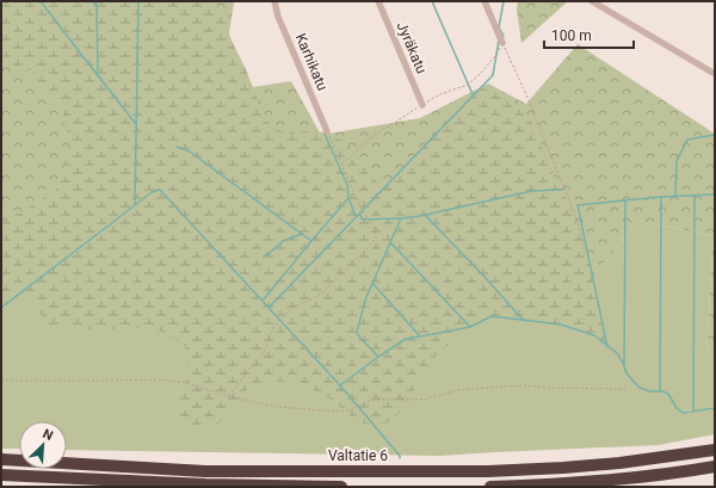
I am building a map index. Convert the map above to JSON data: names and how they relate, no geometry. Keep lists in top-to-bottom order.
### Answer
{
  "streets": {
    "highway": ["Valtatie 6"],
    "street": ["Jyräkatu", "Karhikatu"]
  },
  "scale_bar": "100 m",
  "north": "top right"
}
